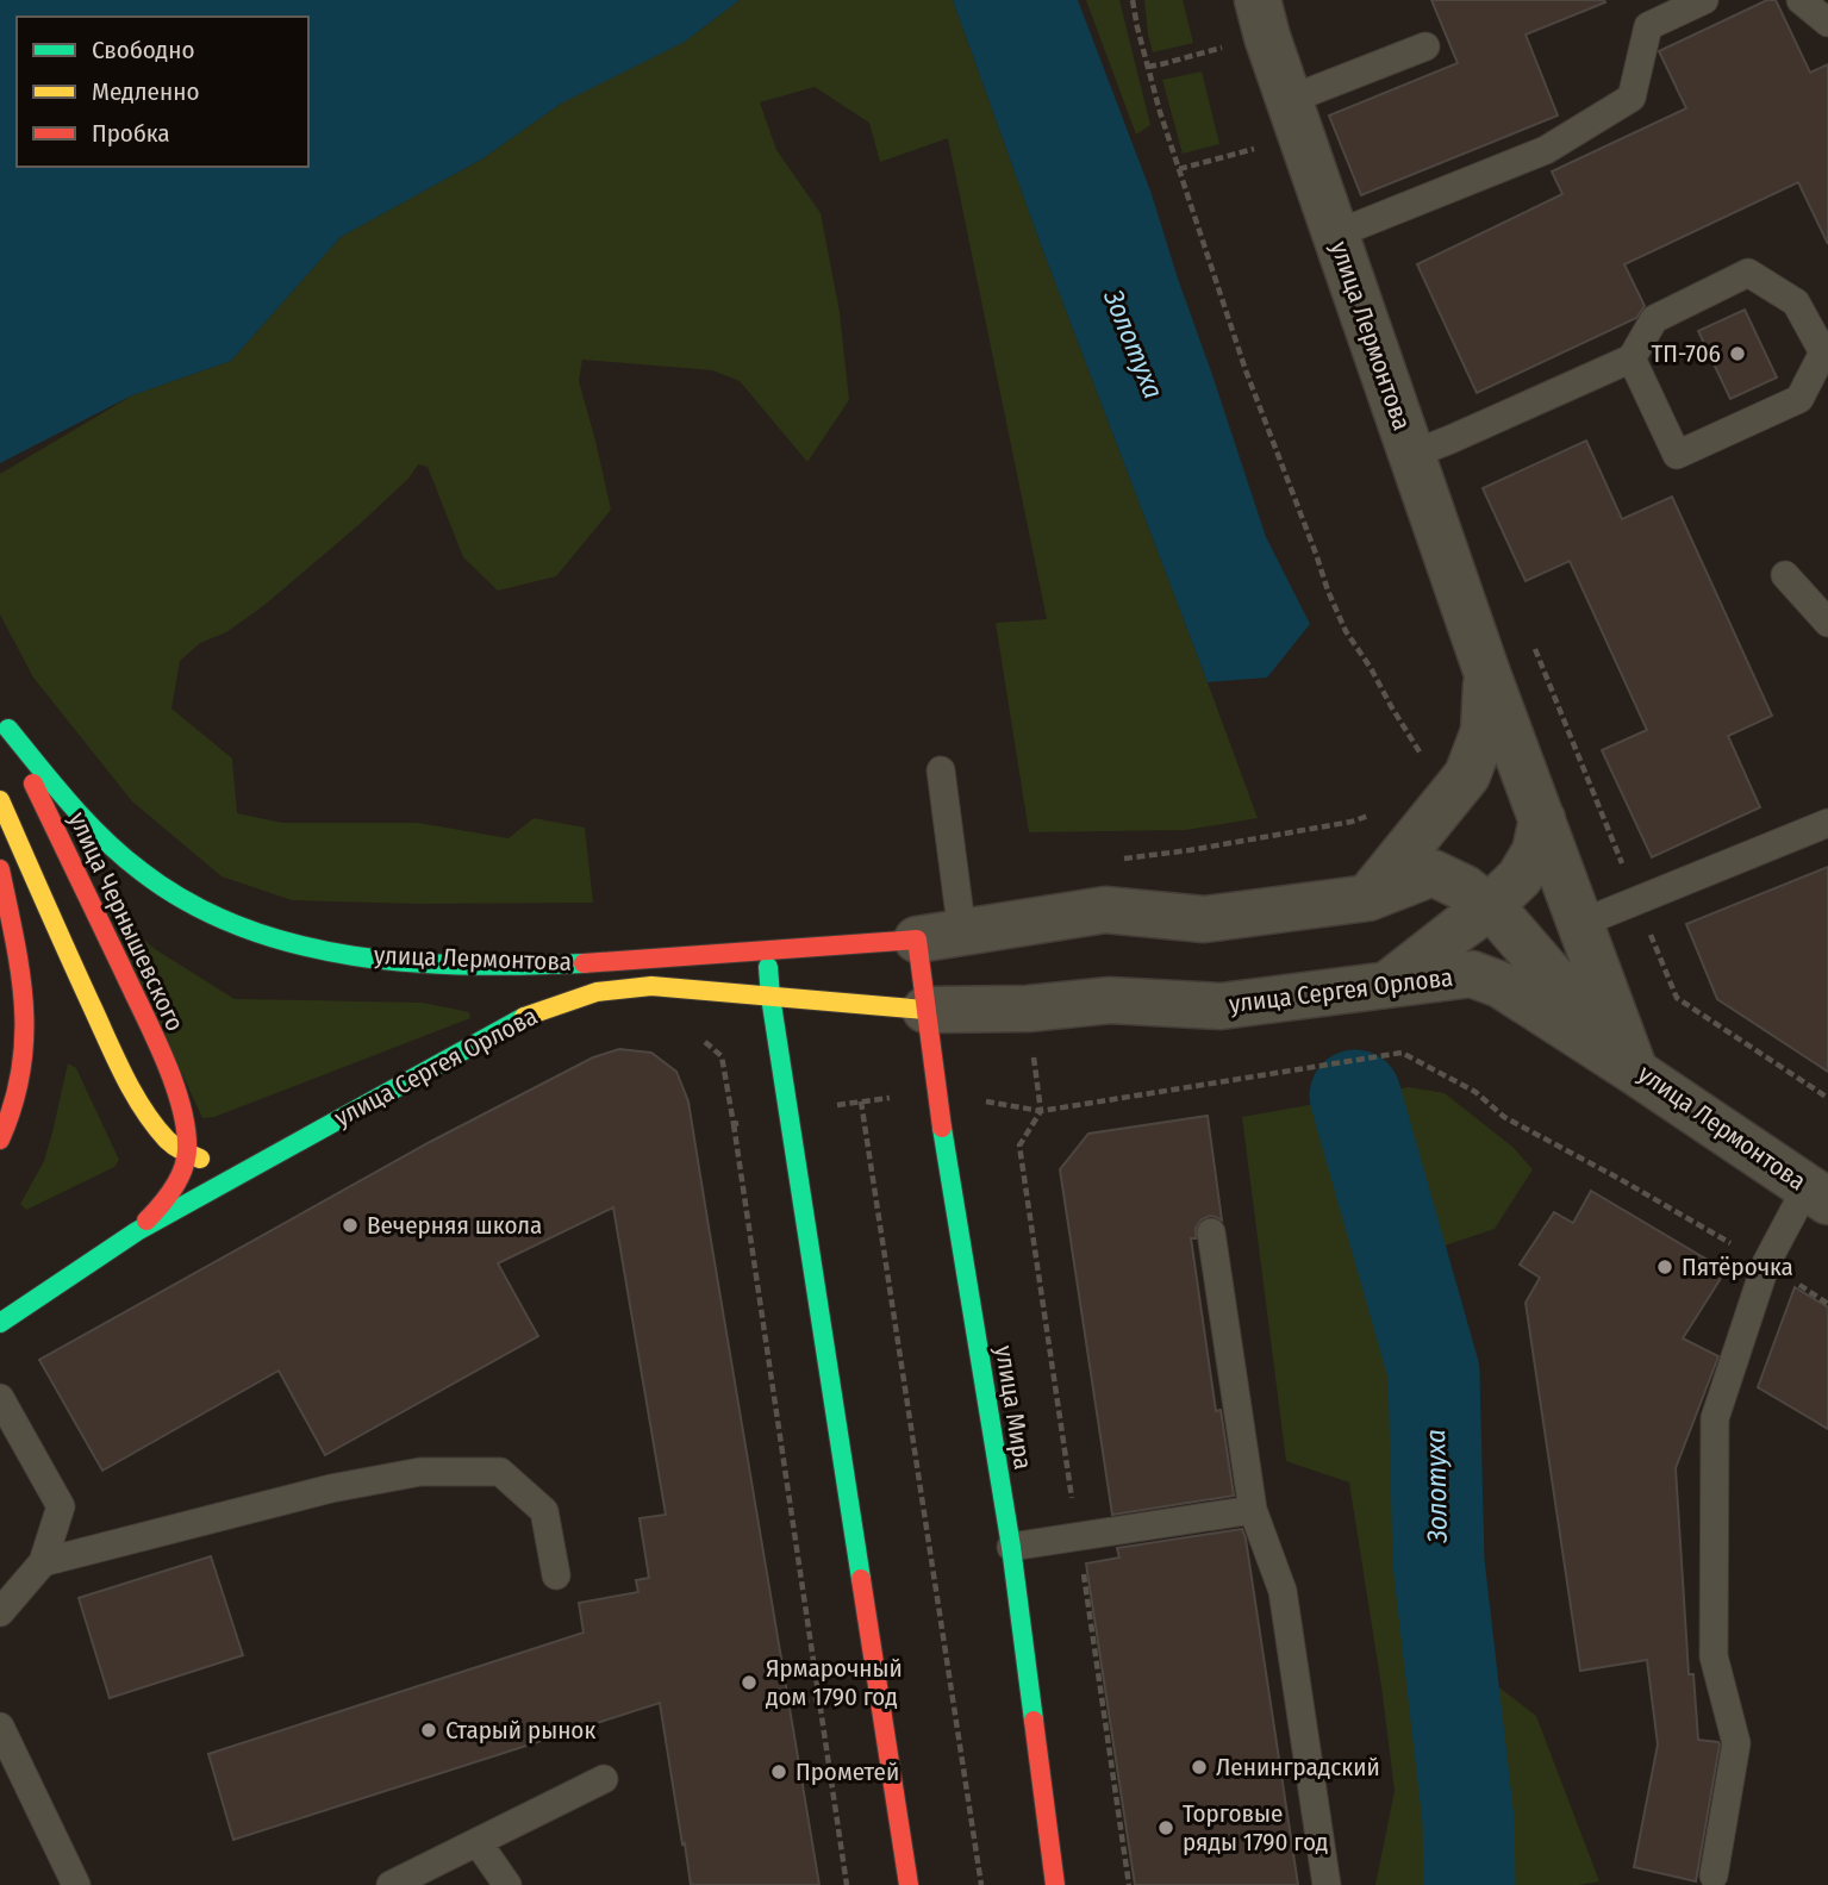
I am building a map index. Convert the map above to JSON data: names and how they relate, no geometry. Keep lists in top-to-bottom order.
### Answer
{
  "streets": {
    "main road": [
      "улица Лермонтова",
      "улица Чернышевского",
      "улица Сергея Орлова",
      "улица Мира"
    ]
  },
  "crossings": [
    ["улица Лермонтова", "улица Чернышевского"],
    ["улица Лермонтова", "улица Сергея Орлова"],
    ["улица Чернышевского", "улица Сергея Орлова"],
    ["улица Сергея Орлова", "улица Мира"]
  ],
  "water": ["Золотуха"],
  "places": [
    "ТП-706",
    "Вечерняя школа",
    "Пятёрочка",
    "Ярмарочный дом 1790 год",
    "Старый рынок",
    "Ленинградский",
    "Прометей",
    "Торговые ряды 1790 год"
  ],
  "legend": ["Свободно", "Медленно", "Пробка"]
}
